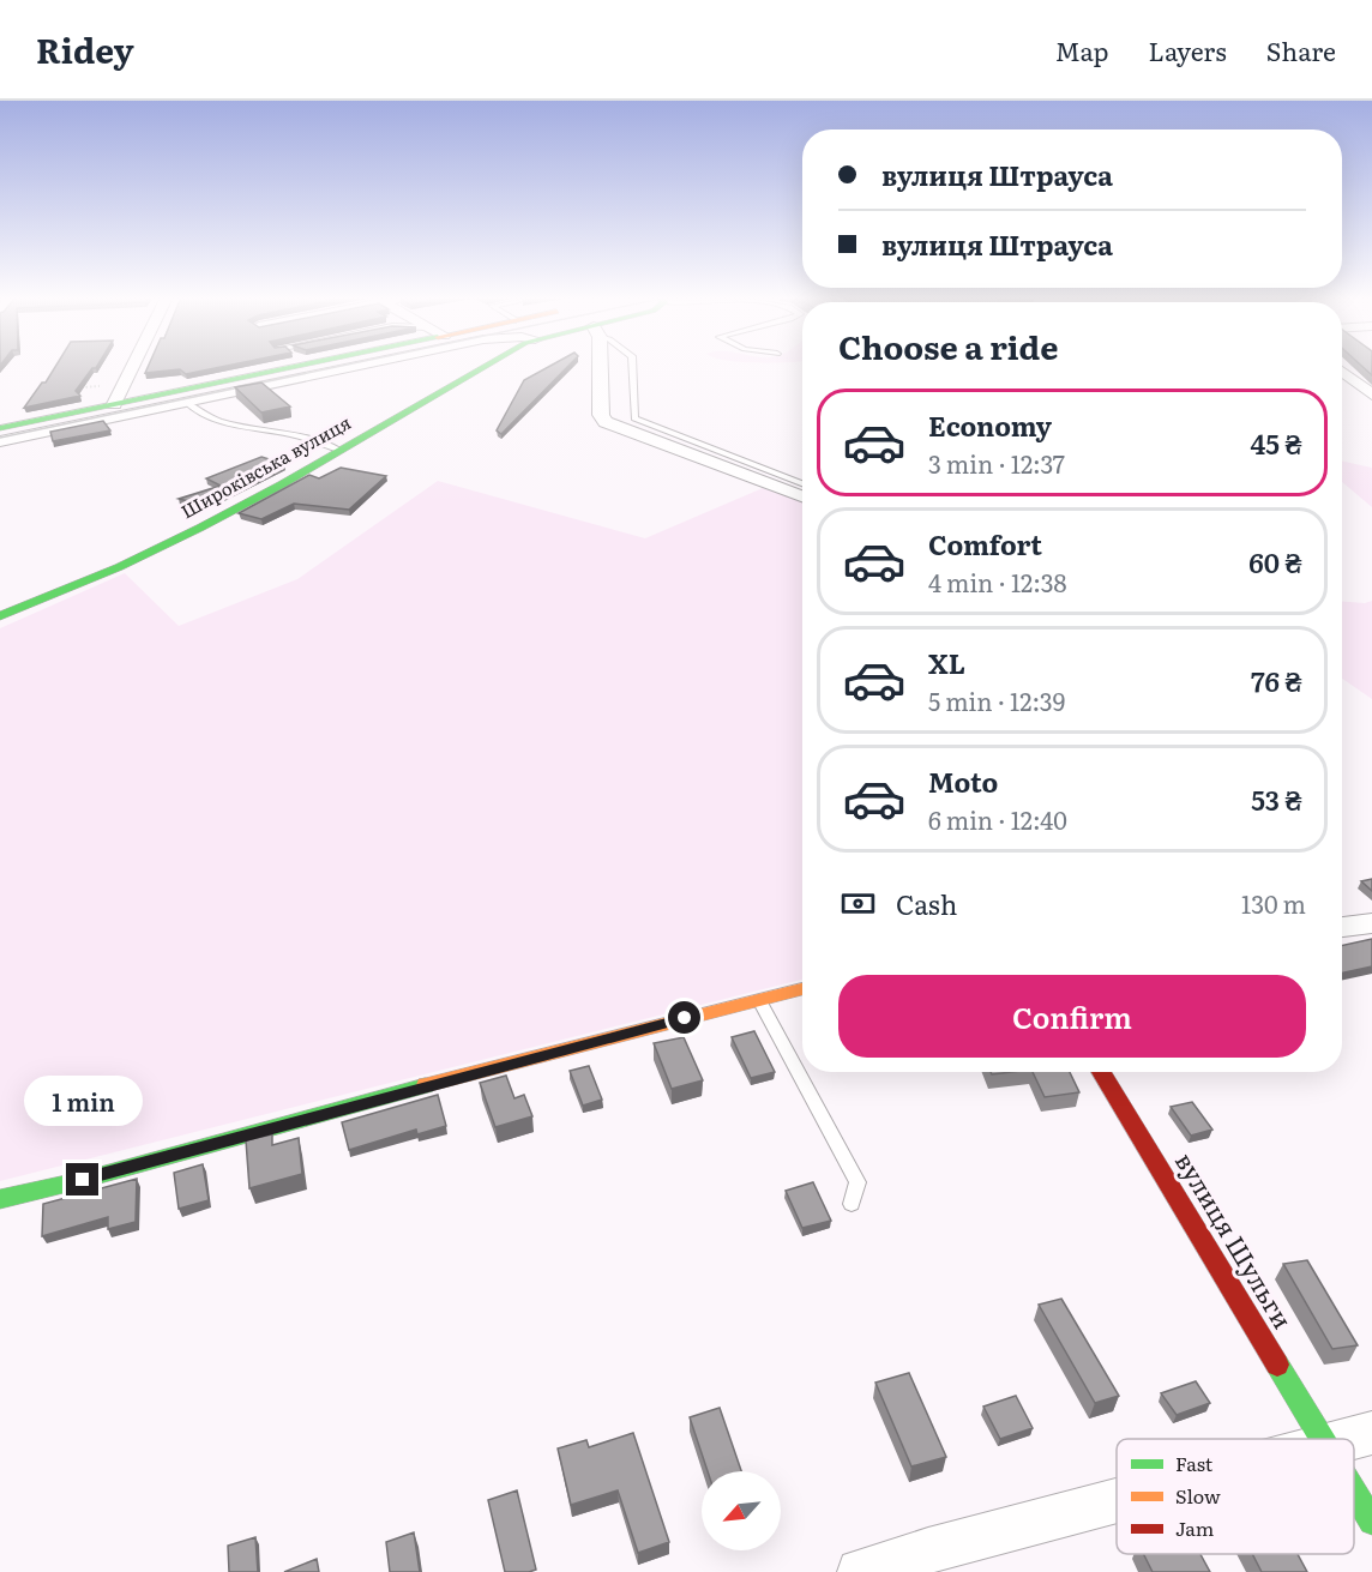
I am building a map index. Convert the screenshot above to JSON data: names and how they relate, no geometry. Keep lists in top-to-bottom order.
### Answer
{
  "streets": {
    "street": ["Широківська вулиця", "вулиця Шульги"]
  },
  "legend": ["Fast", "Slow", "Jam"],
  "north": "bottom left",
  "page": {
    "header": "Ridey",
    "nav": ["Map", "Layers", "Share"],
    "banner": ["вулиця Штрауса", "вулиця Штрауса"],
    "heading": "Choose a ride",
    "list": [
      {
        "name": "Economy",
        "note": "3 min · 12:37",
        "value": "45 ₴"
      },
      {
        "name": "Comfort",
        "note": "4 min · 12:38",
        "value": "60 ₴"
      },
      {
        "name": "XL",
        "note": "5 min · 12:39",
        "value": "76 ₴"
      },
      {
        "name": "Moto",
        "note": "6 min · 12:40",
        "value": "53 ₴"
      }
    ],
    "pay": ["Cash", "130 m"],
    "buttons": "Confirm",
    "bubble": "1 min"
  }
}
